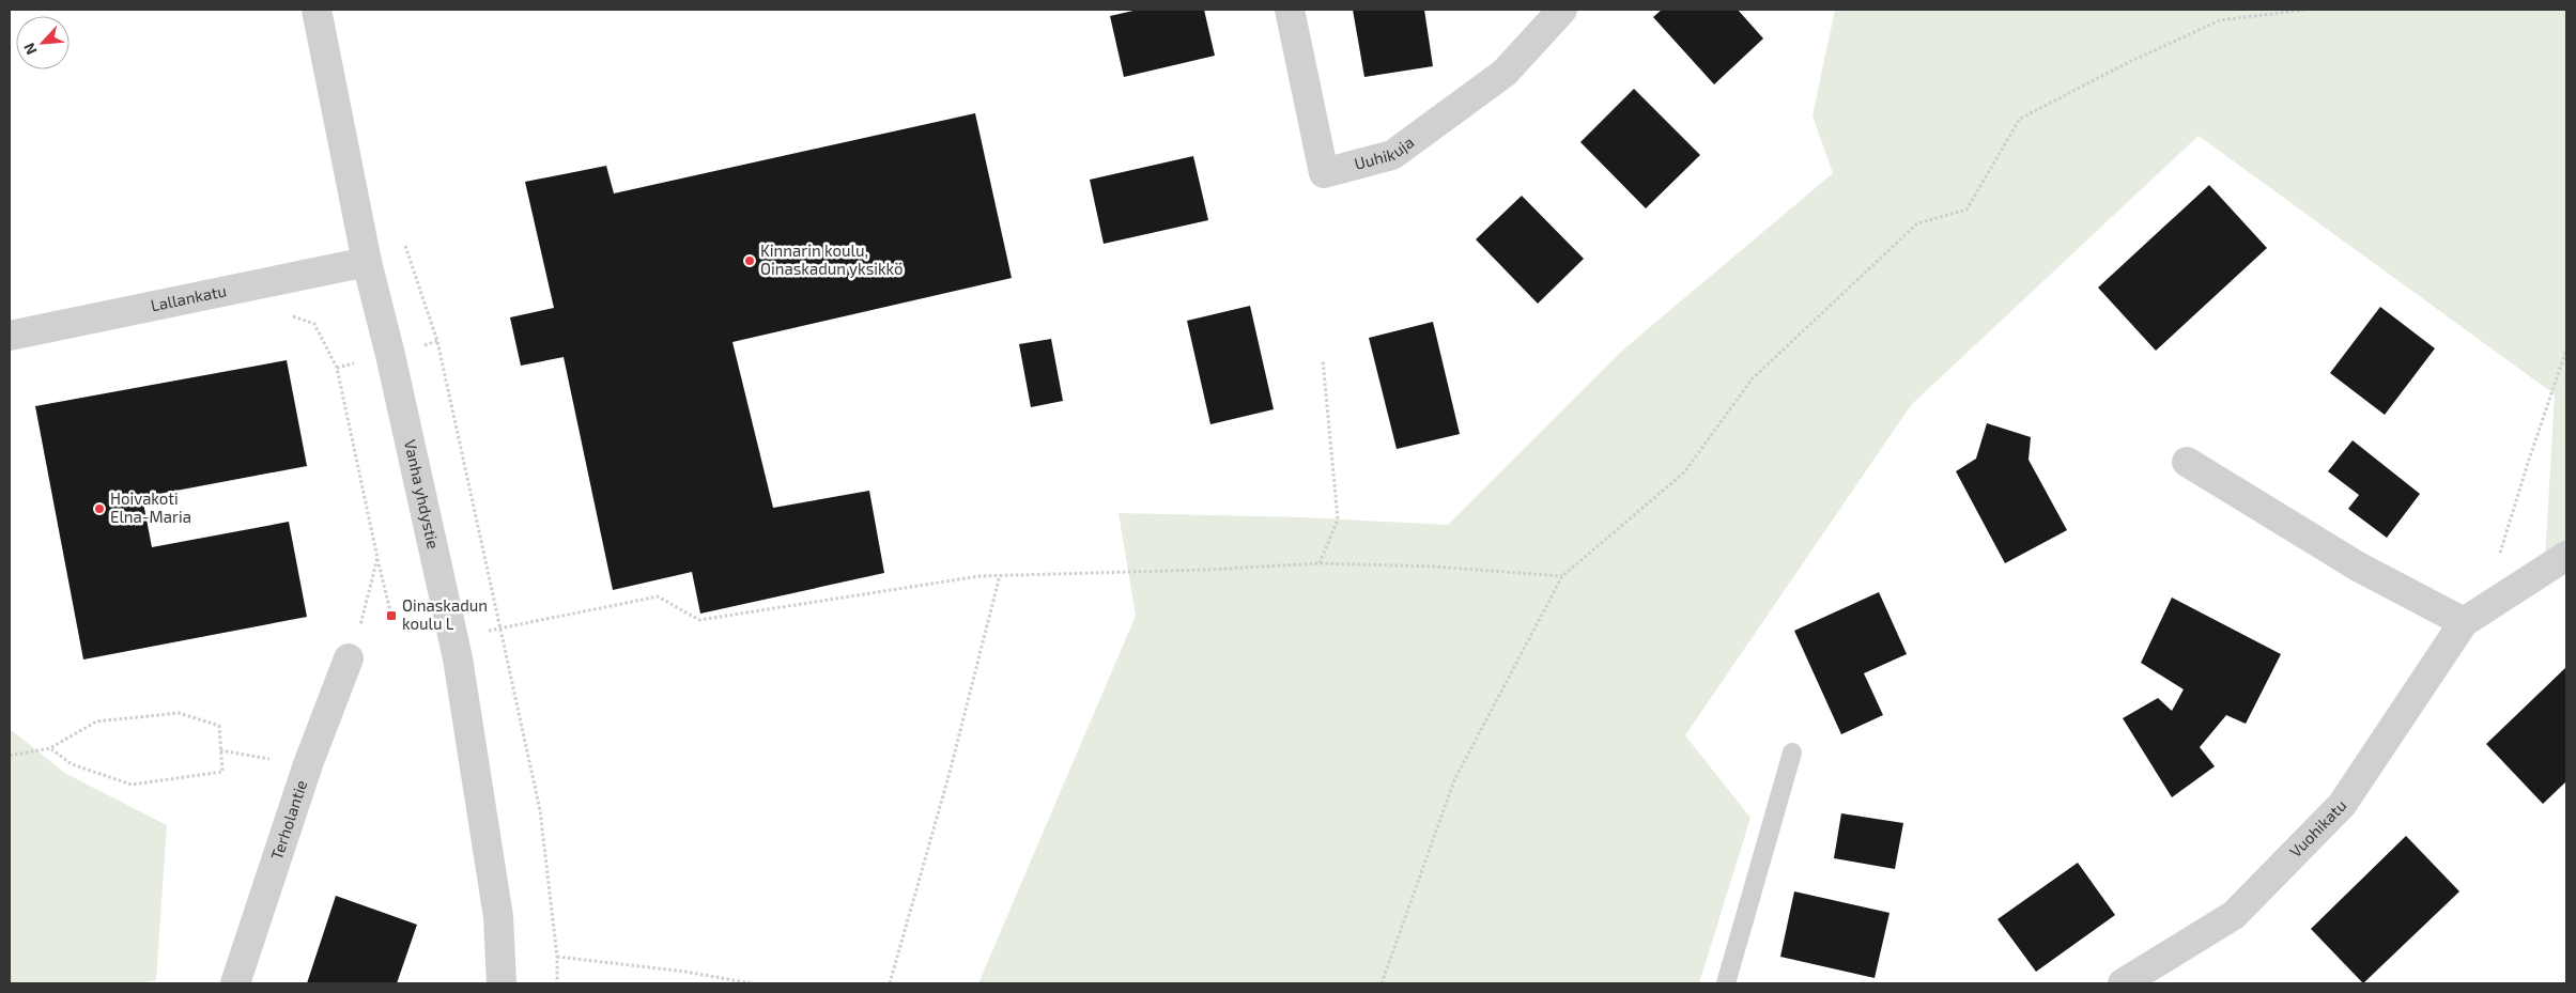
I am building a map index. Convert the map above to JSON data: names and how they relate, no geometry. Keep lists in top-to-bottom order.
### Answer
{
  "streets": {
    "street": [
      "Uuhikuja",
      "Lallankatu",
      "Vanha yhdystie",
      "Terholantie",
      "Vuohikatu"
    ]
  },
  "crossings": [
    ["Lallankatu", "Vanha yhdystie"]
  ],
  "places": {
    "other": ["Kinnarin koulu, Oinaskadun yksikkö", "Hoivakoti Elna-Maria"],
    "transit": ["Oinaskadun koulu L"]
  },
  "north": "bottom left"
}
